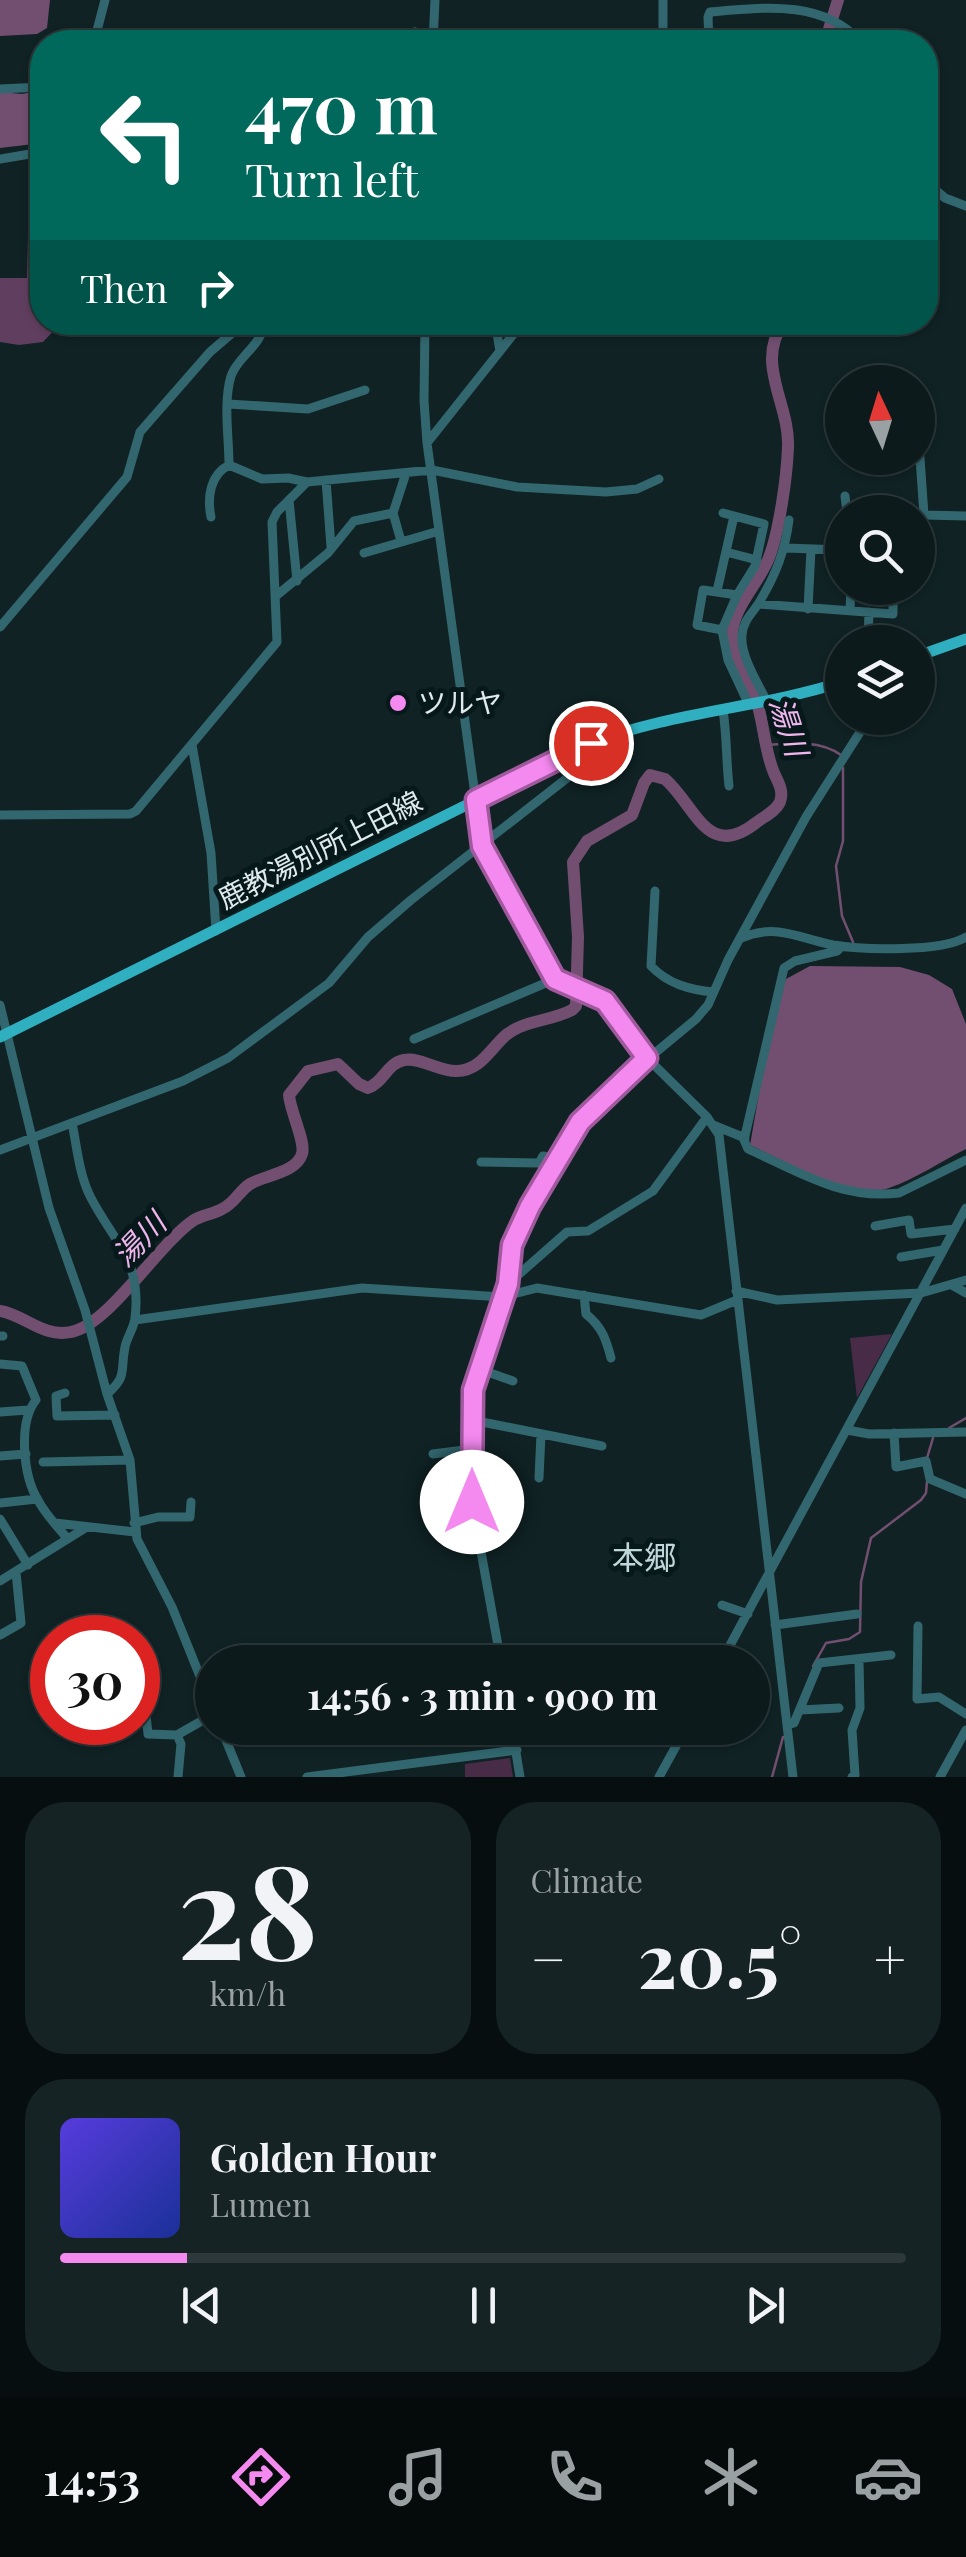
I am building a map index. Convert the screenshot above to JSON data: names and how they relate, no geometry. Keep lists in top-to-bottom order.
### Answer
{
  "streets": {
    "main road": ["鹿教湯別所上田線"]
  },
  "districts": ["本郷"],
  "water": ["湯川"],
  "places": ["ツルヤ"],
  "north": "top",
  "page": {
    "turn": ["470 m", "Turn left"],
    "then": "Then",
    "limit": "30",
    "trip": "14:56 · 3 min · 900 m",
    "tile": [
      ["28", "km/h"],
      "Climate"
    ],
    "heat": ["−", "20.5°", "+"],
    "song": ["Golden Hour", "Lumen"],
    "tabs": "14:53"
  }
}
